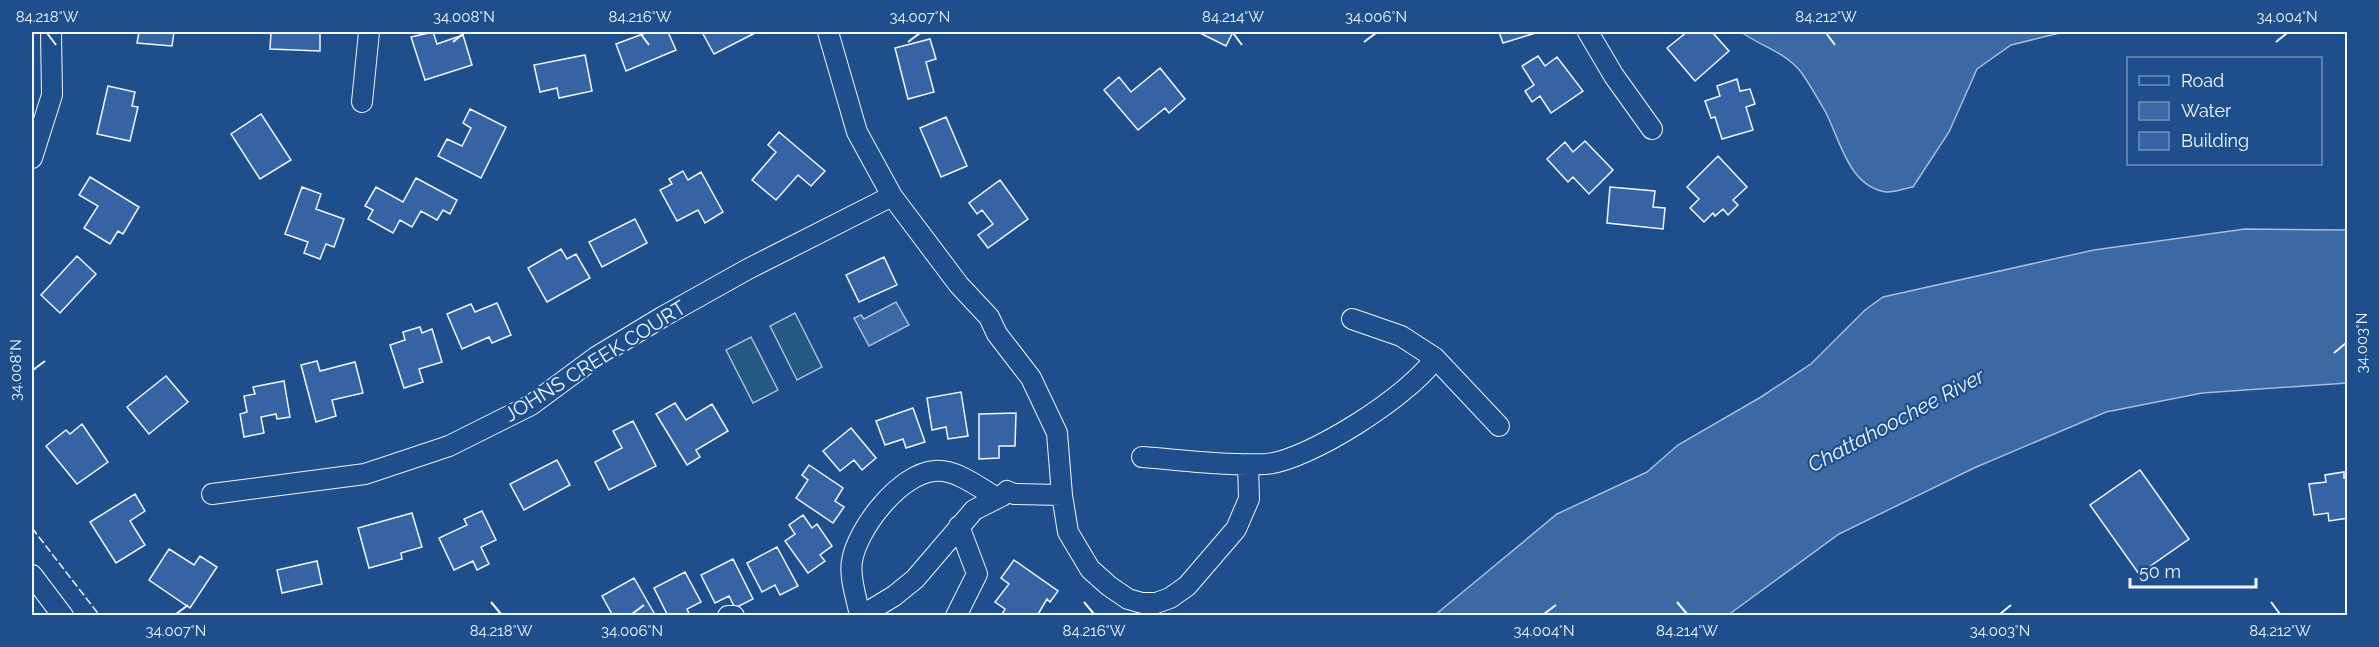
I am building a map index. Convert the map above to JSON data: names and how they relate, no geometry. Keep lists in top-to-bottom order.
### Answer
{
  "streets": {
    "street": ["JOHNS CREEK COURT"]
  },
  "water": ["Chattahoochee River"],
  "legend": ["Road", "Water", "Building"],
  "scale_bar": "50 m",
  "coordinates": [
    "84.218°W",
    "34.008°N",
    "84.216°W",
    "34.007°N",
    "84.214°W",
    "34.006°N",
    "84.212°W",
    "34.004°N",
    "34.003°N"
  ]
}
